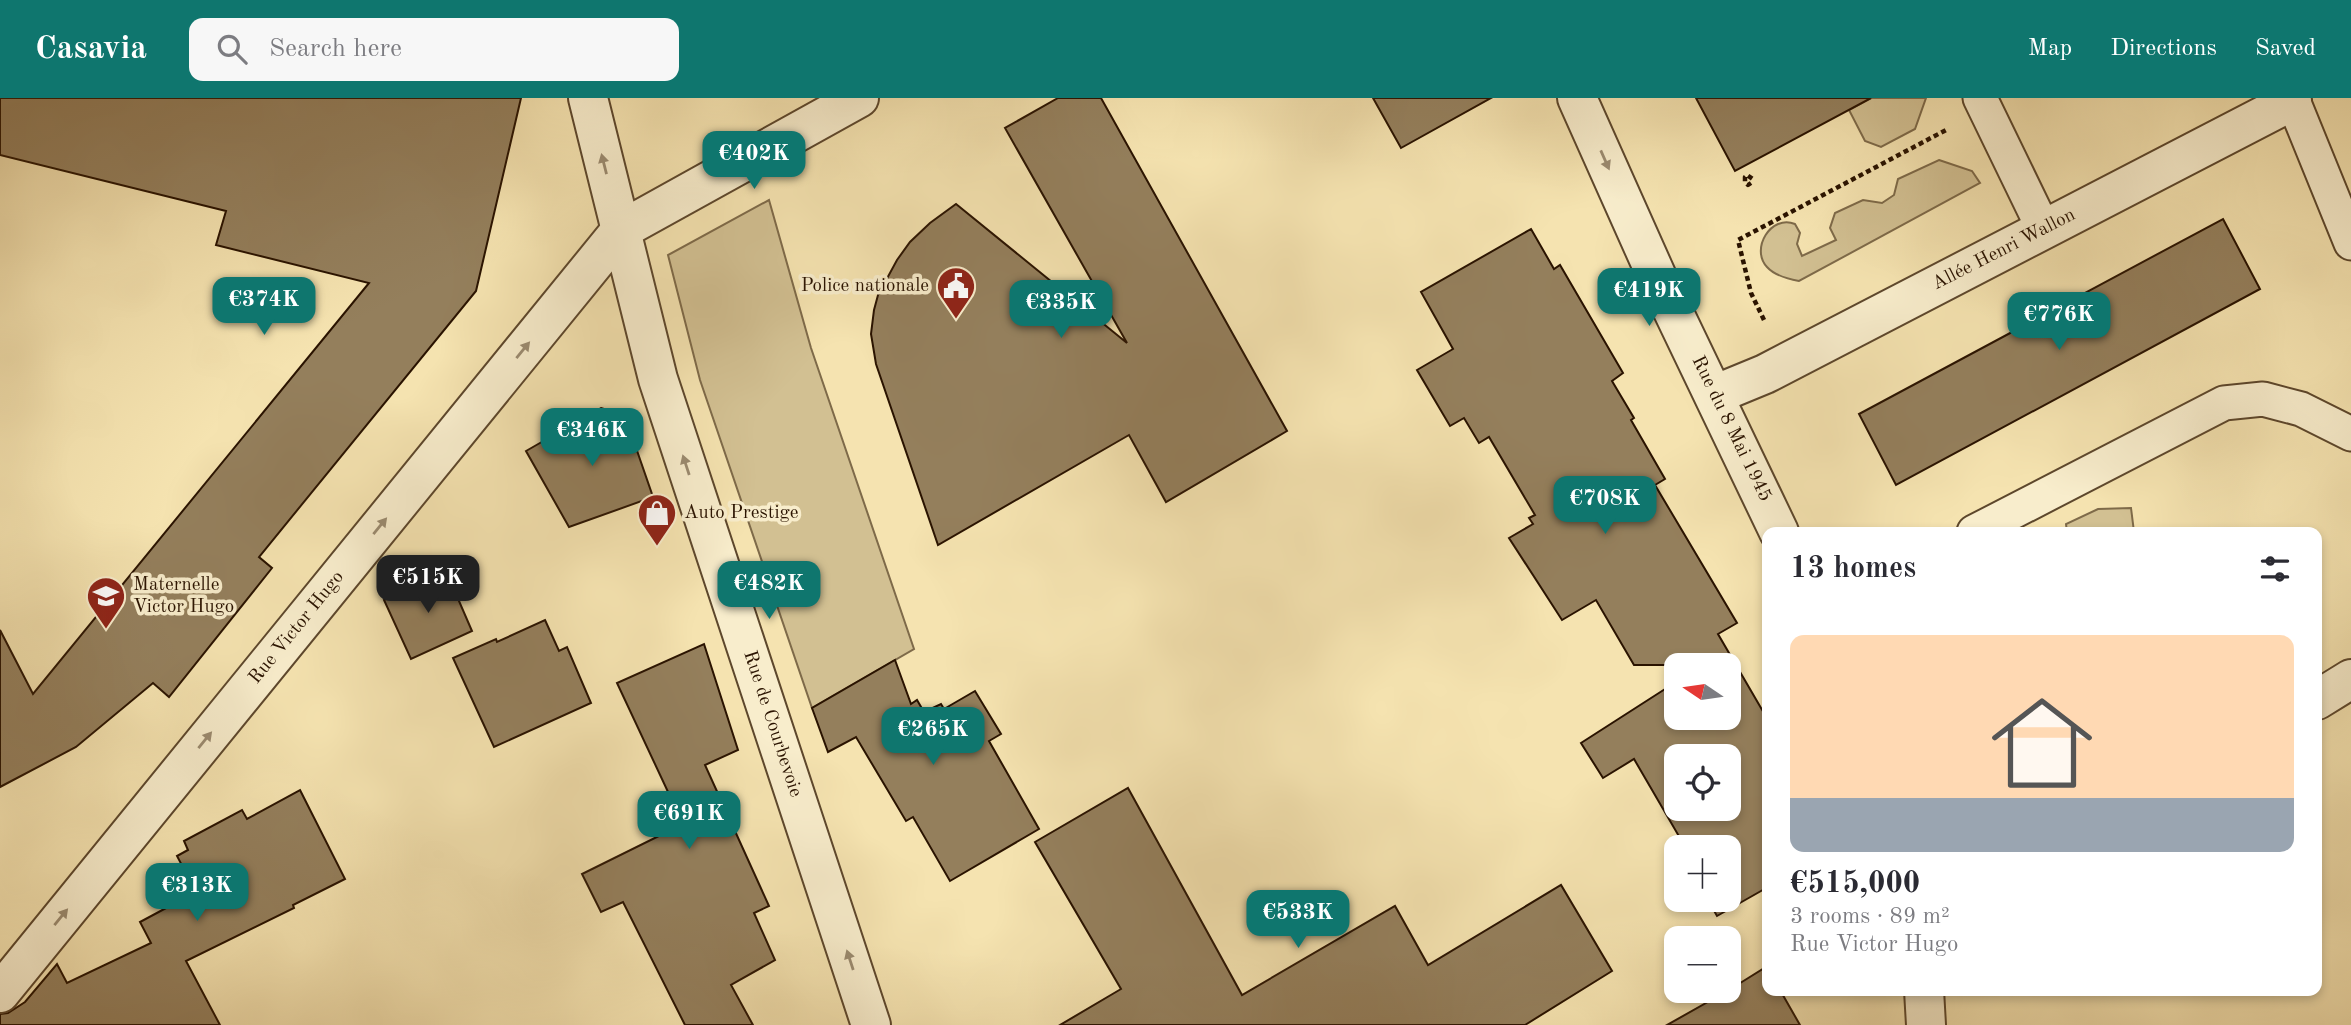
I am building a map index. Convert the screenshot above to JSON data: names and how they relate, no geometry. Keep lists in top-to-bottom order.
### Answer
{
  "streets": {
    "street": [
      "Allée Henri Wallon",
      "Rue du 8 Mai 1945",
      "Rue Victor Hugo",
      "Rue de Courbevoie"
    ]
  },
  "crossings": [
    ["Allée Henri Wallon", "Rue du 8 Mai 1945"],
    ["Rue Victor Hugo", "Rue de Courbevoie"]
  ],
  "one_way": ["Rue du 8 Mai 1945", "Rue Victor Hugo", "Rue de Courbevoie"],
  "places": {
    "public building": ["Police nationale"],
    "shop": ["Auto Prestige"],
    "school or university": ["Maternelle Victor Hugo"]
  },
  "north": "left",
  "page": {
    "header": "Casavia",
    "search": "Search here",
    "nav": ["Map", "Directions", "Saved"],
    "price": [
      "€402K",
      "€419K",
      "€374K",
      "€335K",
      "€776K",
      "€346K",
      "€708K",
      "€515K",
      "€482K",
      "€265K",
      "€691K",
      "€313K",
      "€533K"
    ],
    "heading": "13 homes",
    "list": [
      {
        "name": "€515,000",
        "note": "3 rooms · 89 m² · Rue Victor Hugo"
      }
    ],
    "map_buttons": ["+", "−"]
  }
}
